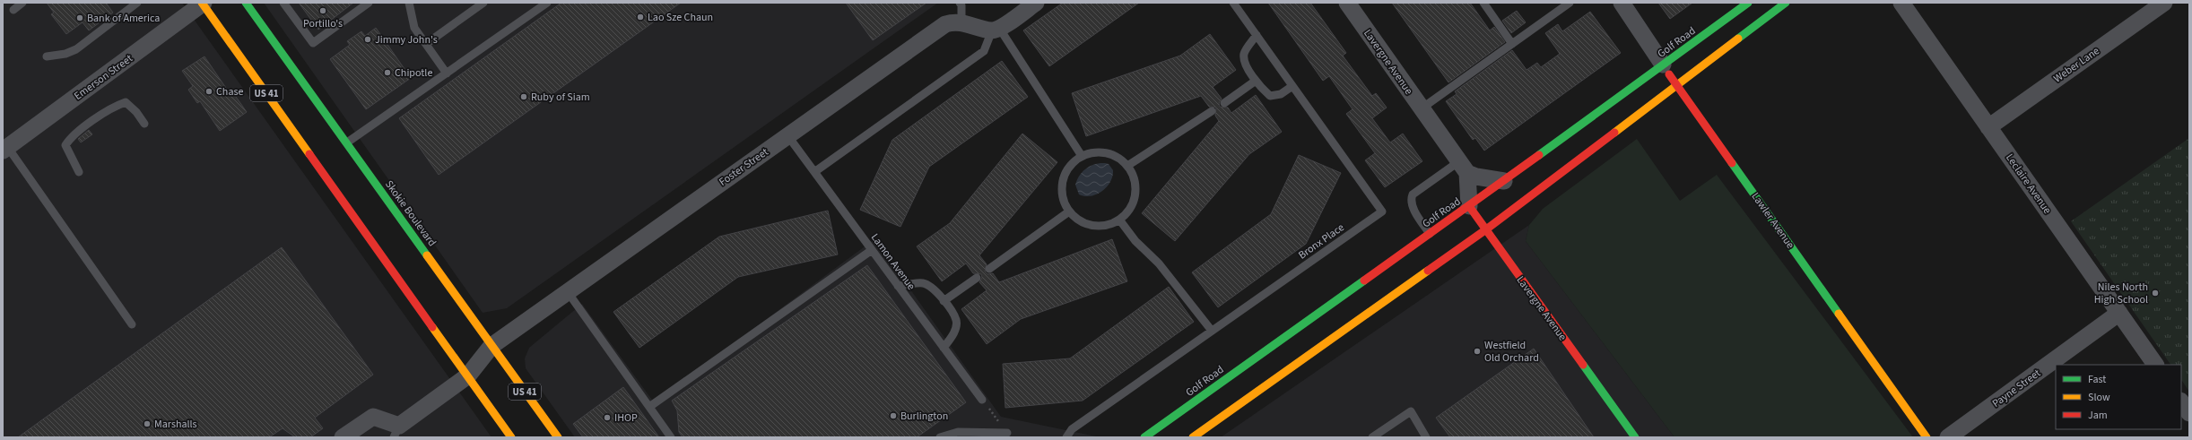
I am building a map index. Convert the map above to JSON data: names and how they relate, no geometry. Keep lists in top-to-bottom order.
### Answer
{
  "streets": {
    "main road": [
      "Golf Road",
      "Lavergne Avenue",
      "US 41",
      "Skokie Boulevard",
      "Lawler Avenue"
    ],
    "street": [
      "Weber Lane",
      "Emerson Street",
      "Foster Street",
      "Leclaire Avenue",
      "Payne Street"
    ],
    "lane": ["Bronx Place", "Lamon Avenue"]
  },
  "crossings": [
    ["Golf Road", "Lavergne Avenue"],
    ["Golf Road", "Lawler Avenue"],
    ["Weber Lane", "Leclaire Avenue"],
    ["Emerson Street", "US 41"],
    ["US 41", "Foster Street"],
    ["Foster Street", "Skokie Boulevard"],
    ["Foster Street", "Lamon Avenue"],
    ["Leclaire Avenue", "Payne Street"]
  ],
  "places": [
    "Portillo's",
    "Lao Sze Chaun",
    "Bank of America",
    "Jimmy John's",
    "Chipotle",
    "Chase",
    "Ruby of Siam",
    "Niles North High School",
    "Westfield Old Orchard",
    "Burlington",
    "IHOP",
    "Marshalls"
  ],
  "legend": ["Fast", "Slow", "Jam"]
}
